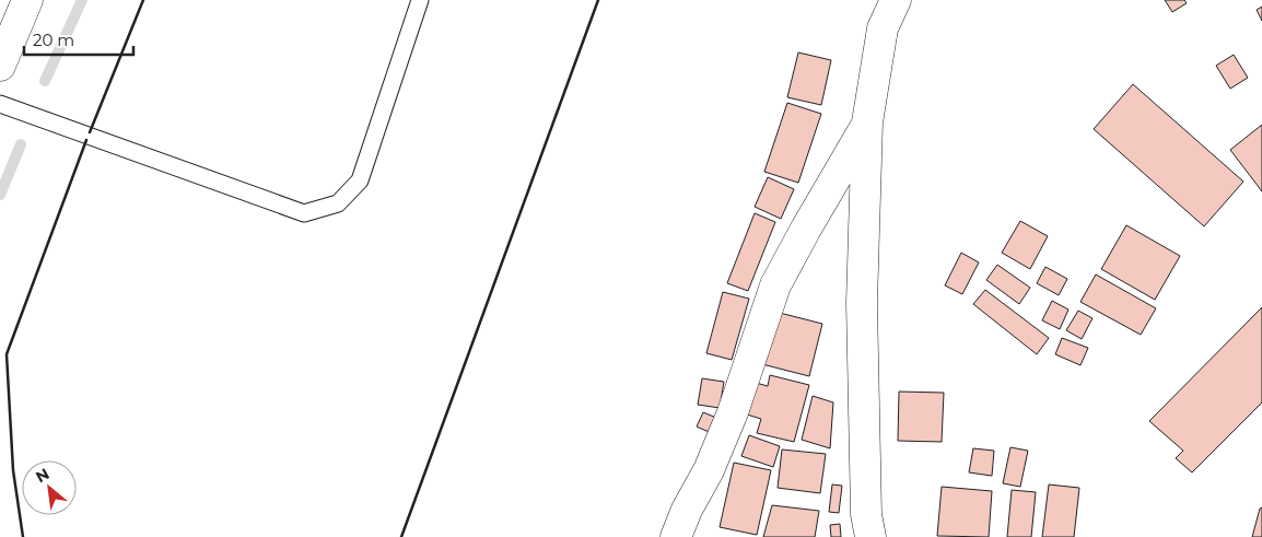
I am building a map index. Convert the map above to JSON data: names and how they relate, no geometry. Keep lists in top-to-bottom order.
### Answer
{
  "scale_bar": "20 m",
  "north": "top left"
}
